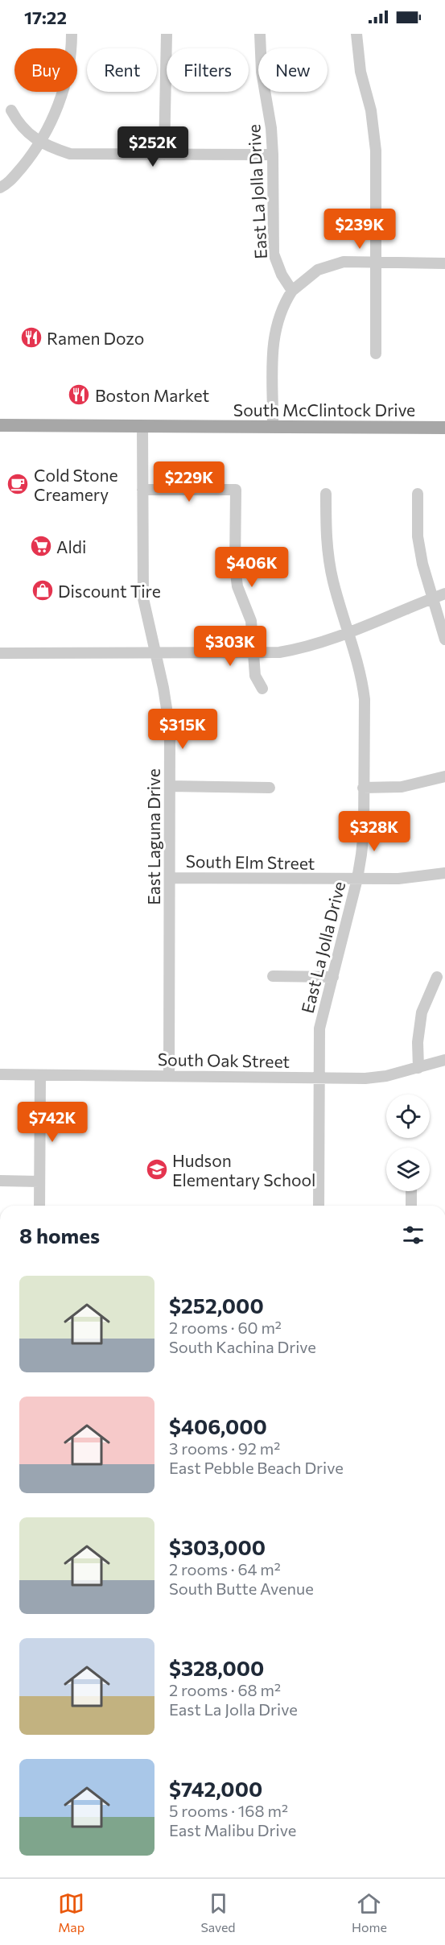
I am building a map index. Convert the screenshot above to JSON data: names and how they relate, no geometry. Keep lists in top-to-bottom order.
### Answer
{
  "streets": {
    "main road": ["South McClintock Drive"],
    "street": [
      "East La Jolla Drive",
      "East Laguna Drive",
      "South Elm Street",
      "South Oak Street"
    ]
  },
  "crossings": [
    ["East La Jolla Drive", "South Elm Street"],
    ["East La Jolla Drive", "South Oak Street"],
    ["South McClintock Drive", "East Laguna Drive"],
    ["East Laguna Drive", "South Elm Street"],
    ["East Laguna Drive", "South Oak Street"]
  ],
  "places": {
    "restaurant": ["Ramen Dozo", "Boston Market"],
    "cafe": ["Cold Stone Creamery"],
    "supermarket": ["Aldi"],
    "shop": ["Discount Tire"],
    "school or university": ["Hudson Elementary School"]
  },
  "page": {
    "status": "17:22",
    "chip": [
      "Buy",
      "Rent",
      "Filters",
      "New"
    ],
    "price": [
      "$252K",
      "$239K",
      "$229K",
      "$406K",
      "$303K",
      "$315K",
      "$328K",
      "$742K"
    ],
    "heading": "8 homes",
    "list": [
      {
        "name": "$252,000",
        "note": "2 rooms · 60 m² · South Kachina Drive"
      },
      {
        "name": "$406,000",
        "note": "3 rooms · 92 m² · East Pebble Beach Drive"
      },
      {
        "name": "$303,000",
        "note": "2 rooms · 64 m² · South Butte Avenue"
      },
      {
        "name": "$328,000",
        "note": "2 rooms · 68 m² · East La Jolla Drive"
      },
      {
        "name": "$742,000",
        "note": "5 rooms · 168 m² · East Malibu Drive"
      }
    ],
    "tabs": ["Map", "Saved", "Home"]
  }
}
